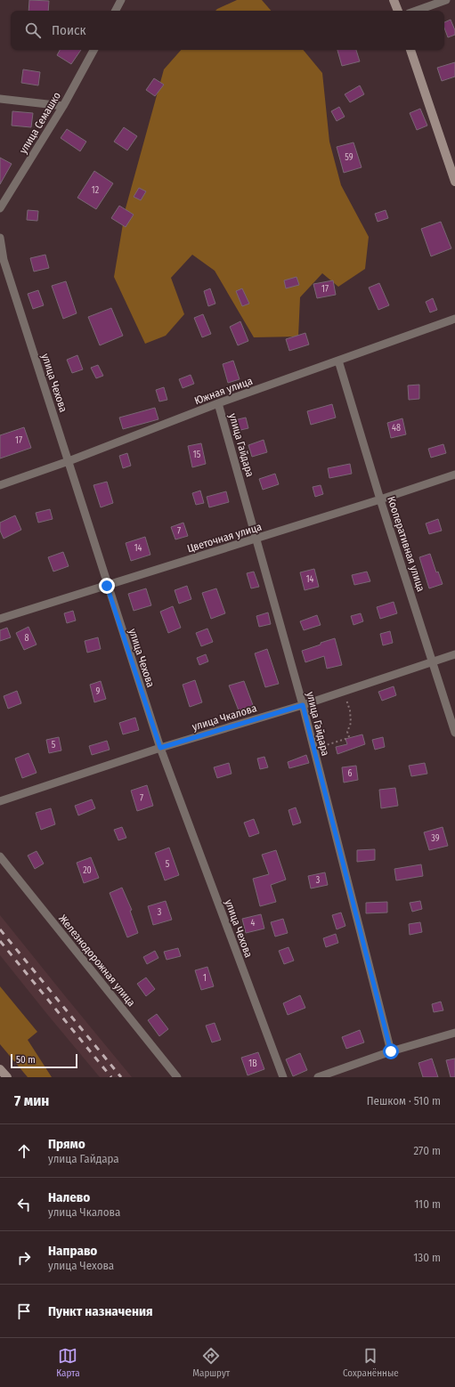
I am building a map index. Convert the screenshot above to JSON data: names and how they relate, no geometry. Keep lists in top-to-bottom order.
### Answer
{
  "streets": {
    "street": [
      "улица Семашко",
      "улица Чехова",
      "Южная улица",
      "улица Гайдара",
      "Цветочная улица",
      "Кооперативная улица",
      "улица Чкалова",
      "Железнодорожная улица"
    ]
  },
  "crossings": [
    ["улица Чехова", "Южная улица"],
    ["улица Чехова", "Цветочная улица"],
    ["улица Чехова", "улица Чкалова"],
    ["Южная улица", "улица Гайдара"],
    ["Южная улица", "Кооперативная улица"],
    ["улица Гайдара", "Цветочная улица"],
    ["улица Гайдара", "улица Чкалова"],
    ["Цветочная улица", "Кооперативная улица"],
    ["Кооперативная улица", "улица Чкалова"]
  ],
  "house_numbers": [
    "59",
    "12",
    "17",
    "48",
    "17",
    "15",
    "7",
    "14",
    "14",
    "8",
    "9",
    "5",
    "6",
    "7",
    "39",
    "5",
    "20",
    "3",
    "3",
    "4",
    "1",
    "1В"
  ],
  "scale_bar": "50 m",
  "page": {
    "search": "Поиск",
    "scale": "50 m",
    "heading": ["7 мин", "Пешком · 510 m"],
    "list": [
      ["Прямо", "улица Гайдара", "270 m"],
      ["Налево", "улица Чкалова", "110 m"],
      ["Направо", "улица Чехова", "130 m"],
      "Пункт назначения"
    ],
    "nav": ["Карта", "Маршрут", "Сохранённые"]
  }
}
